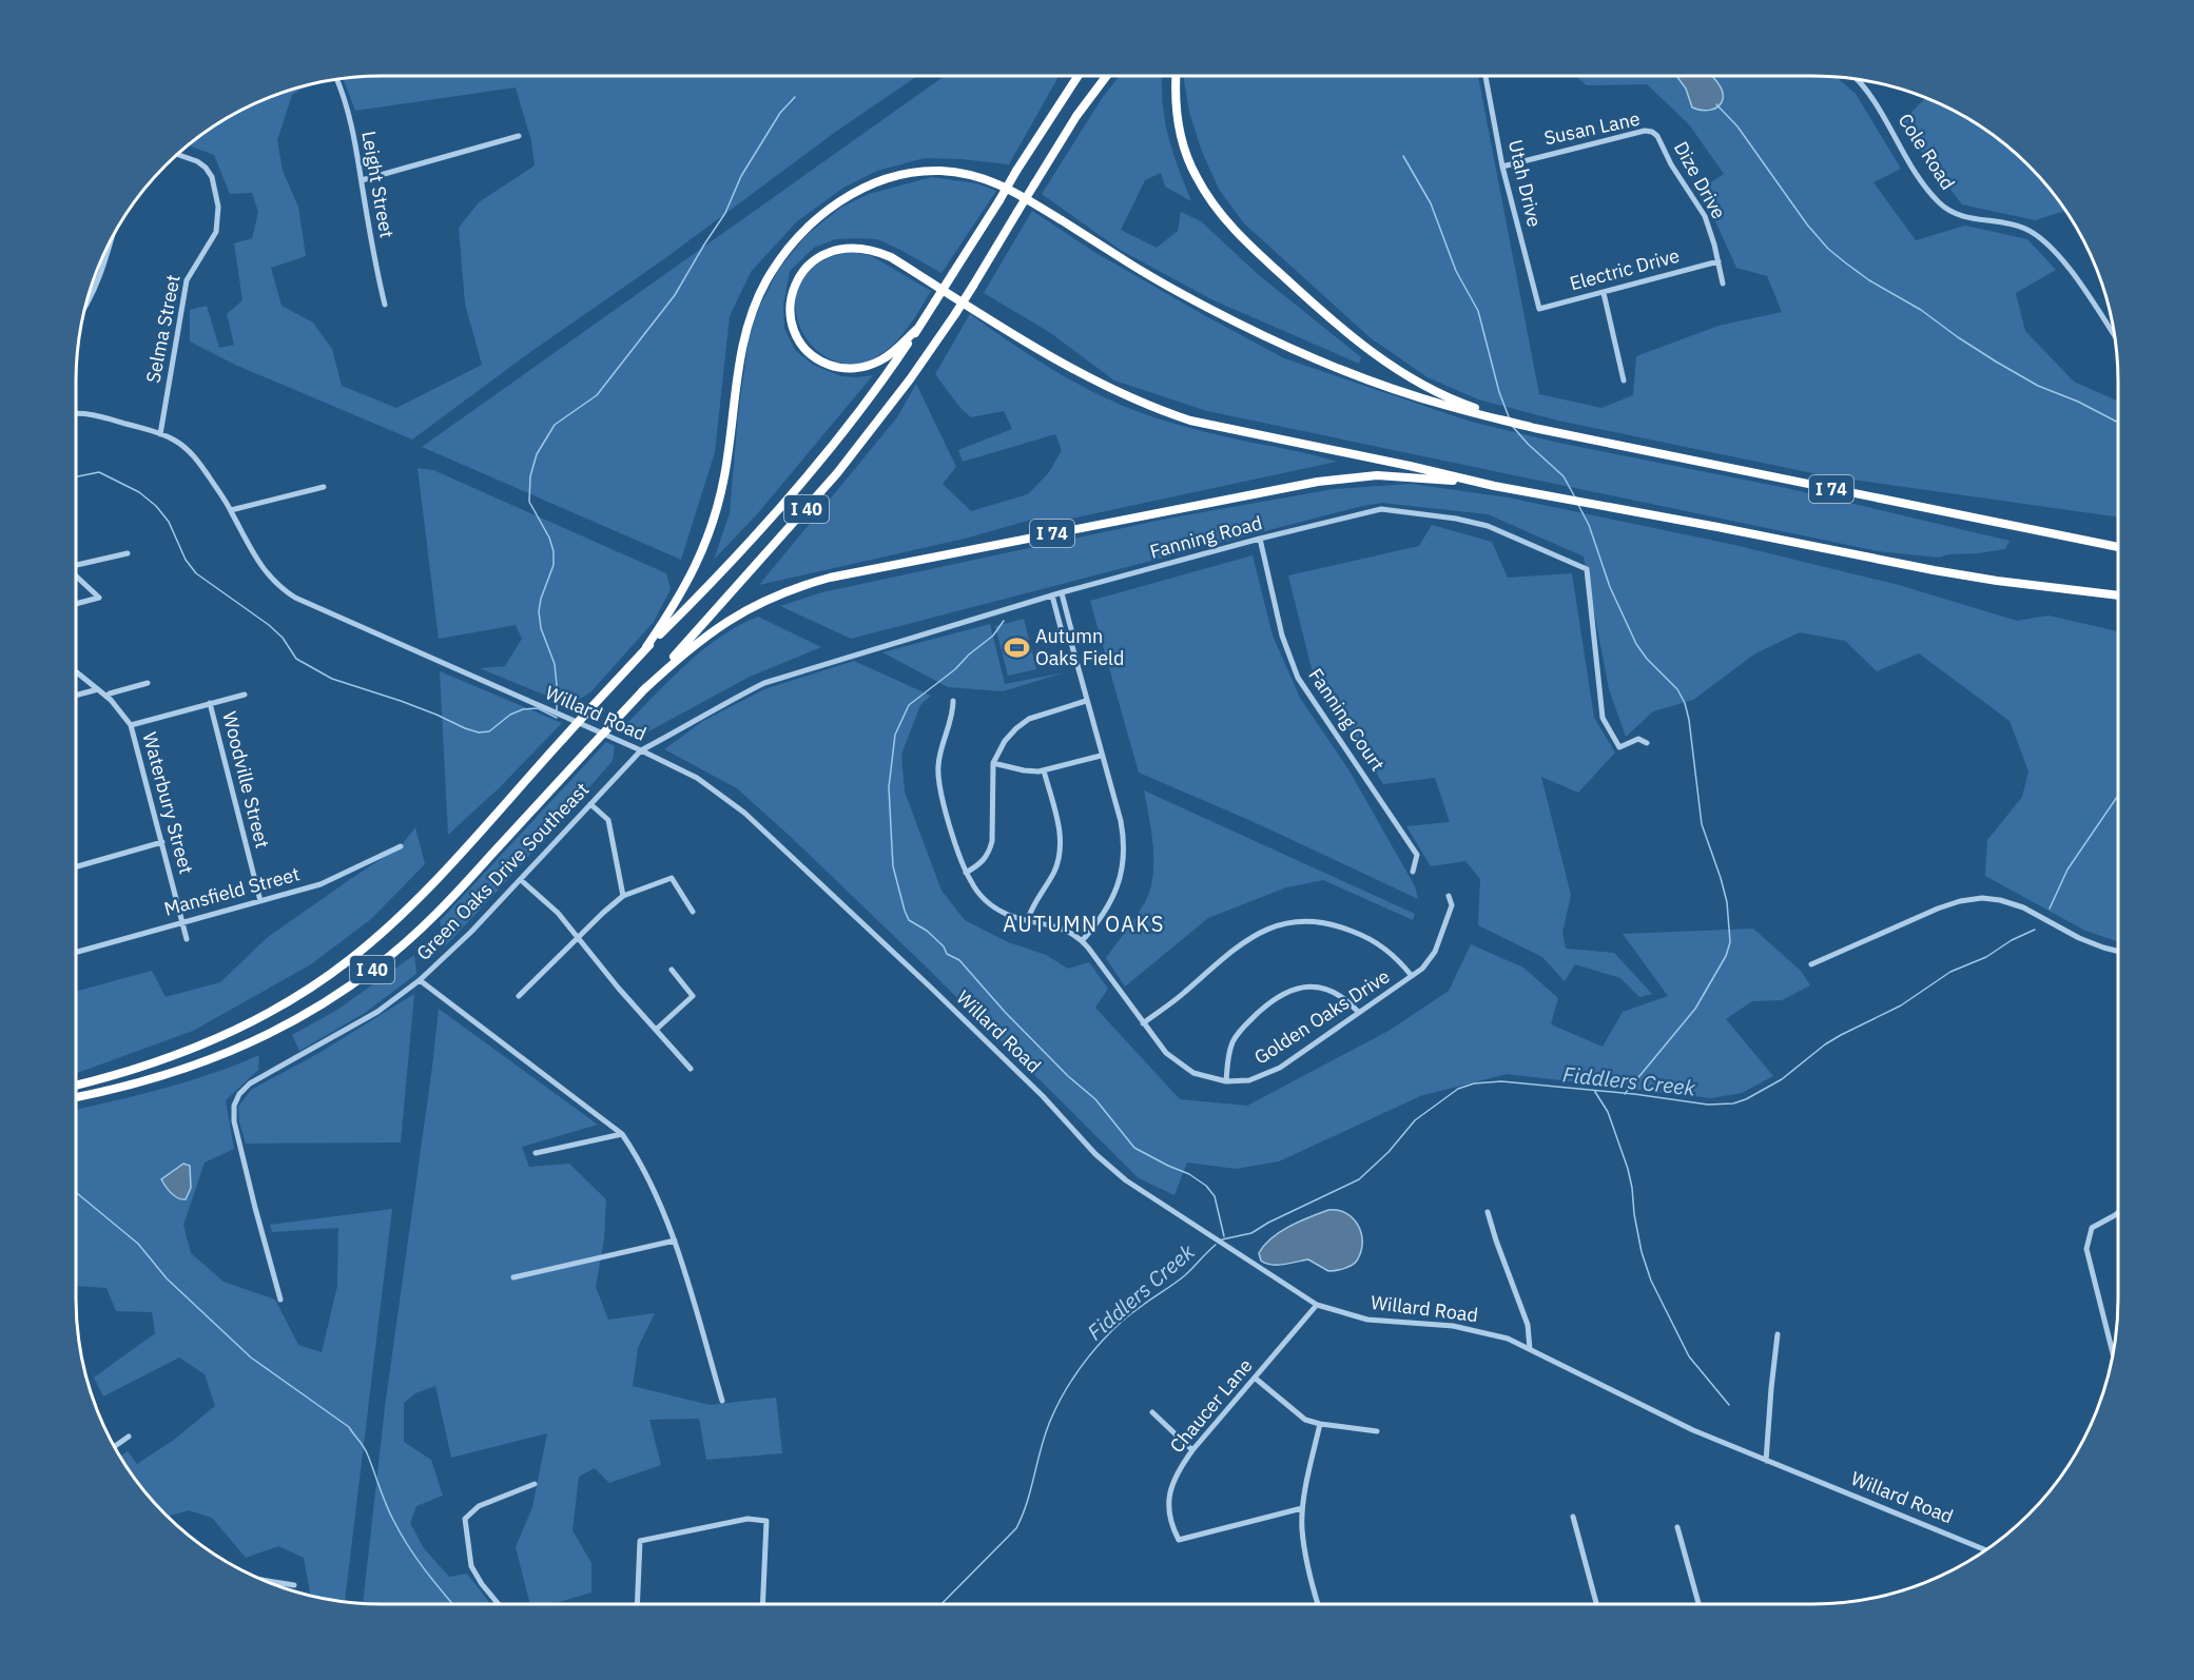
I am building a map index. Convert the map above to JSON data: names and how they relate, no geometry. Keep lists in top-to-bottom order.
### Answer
{
  "streets": {
    "highway": ["I 74", "I 40"],
    "street": [
      "Susan Lane",
      "Cole Road",
      "Dize Drive",
      "Utah Drive",
      "Leight Street",
      "Electric Drive",
      "Selma Street",
      "Fanning Road",
      "Willard Road",
      "Fanning Court",
      "Woodville Street",
      "Waterbury Street",
      "Green Oaks Drive Southeast",
      "Mansfield Street",
      "Golden Oaks Drive",
      "Chaucer Lane"
    ]
  },
  "crossings": [
    ["Susan Lane", "Dize Drive"],
    ["Susan Lane", "Utah Drive"],
    ["Dize Drive", "Electric Drive"],
    ["Utah Drive", "Electric Drive"],
    ["Selma Street", "Willard Road"],
    ["I 74", "I 40"],
    ["Fanning Road", "Willard Road"],
    ["Fanning Road", "Fanning Court"],
    ["Fanning Road", "Green Oaks Drive Southeast"],
    ["Willard Road", "Green Oaks Drive Southeast"],
    ["Willard Road", "Chaucer Lane"],
    ["Woodville Street", "Mansfield Street"],
    ["Waterbury Street", "Mansfield Street"]
  ],
  "districts": ["AUTUMN OAKS"],
  "water": ["Fiddlers Creek"],
  "places": {
    "sports": ["Autumn Oaks Field"]
  }
}
